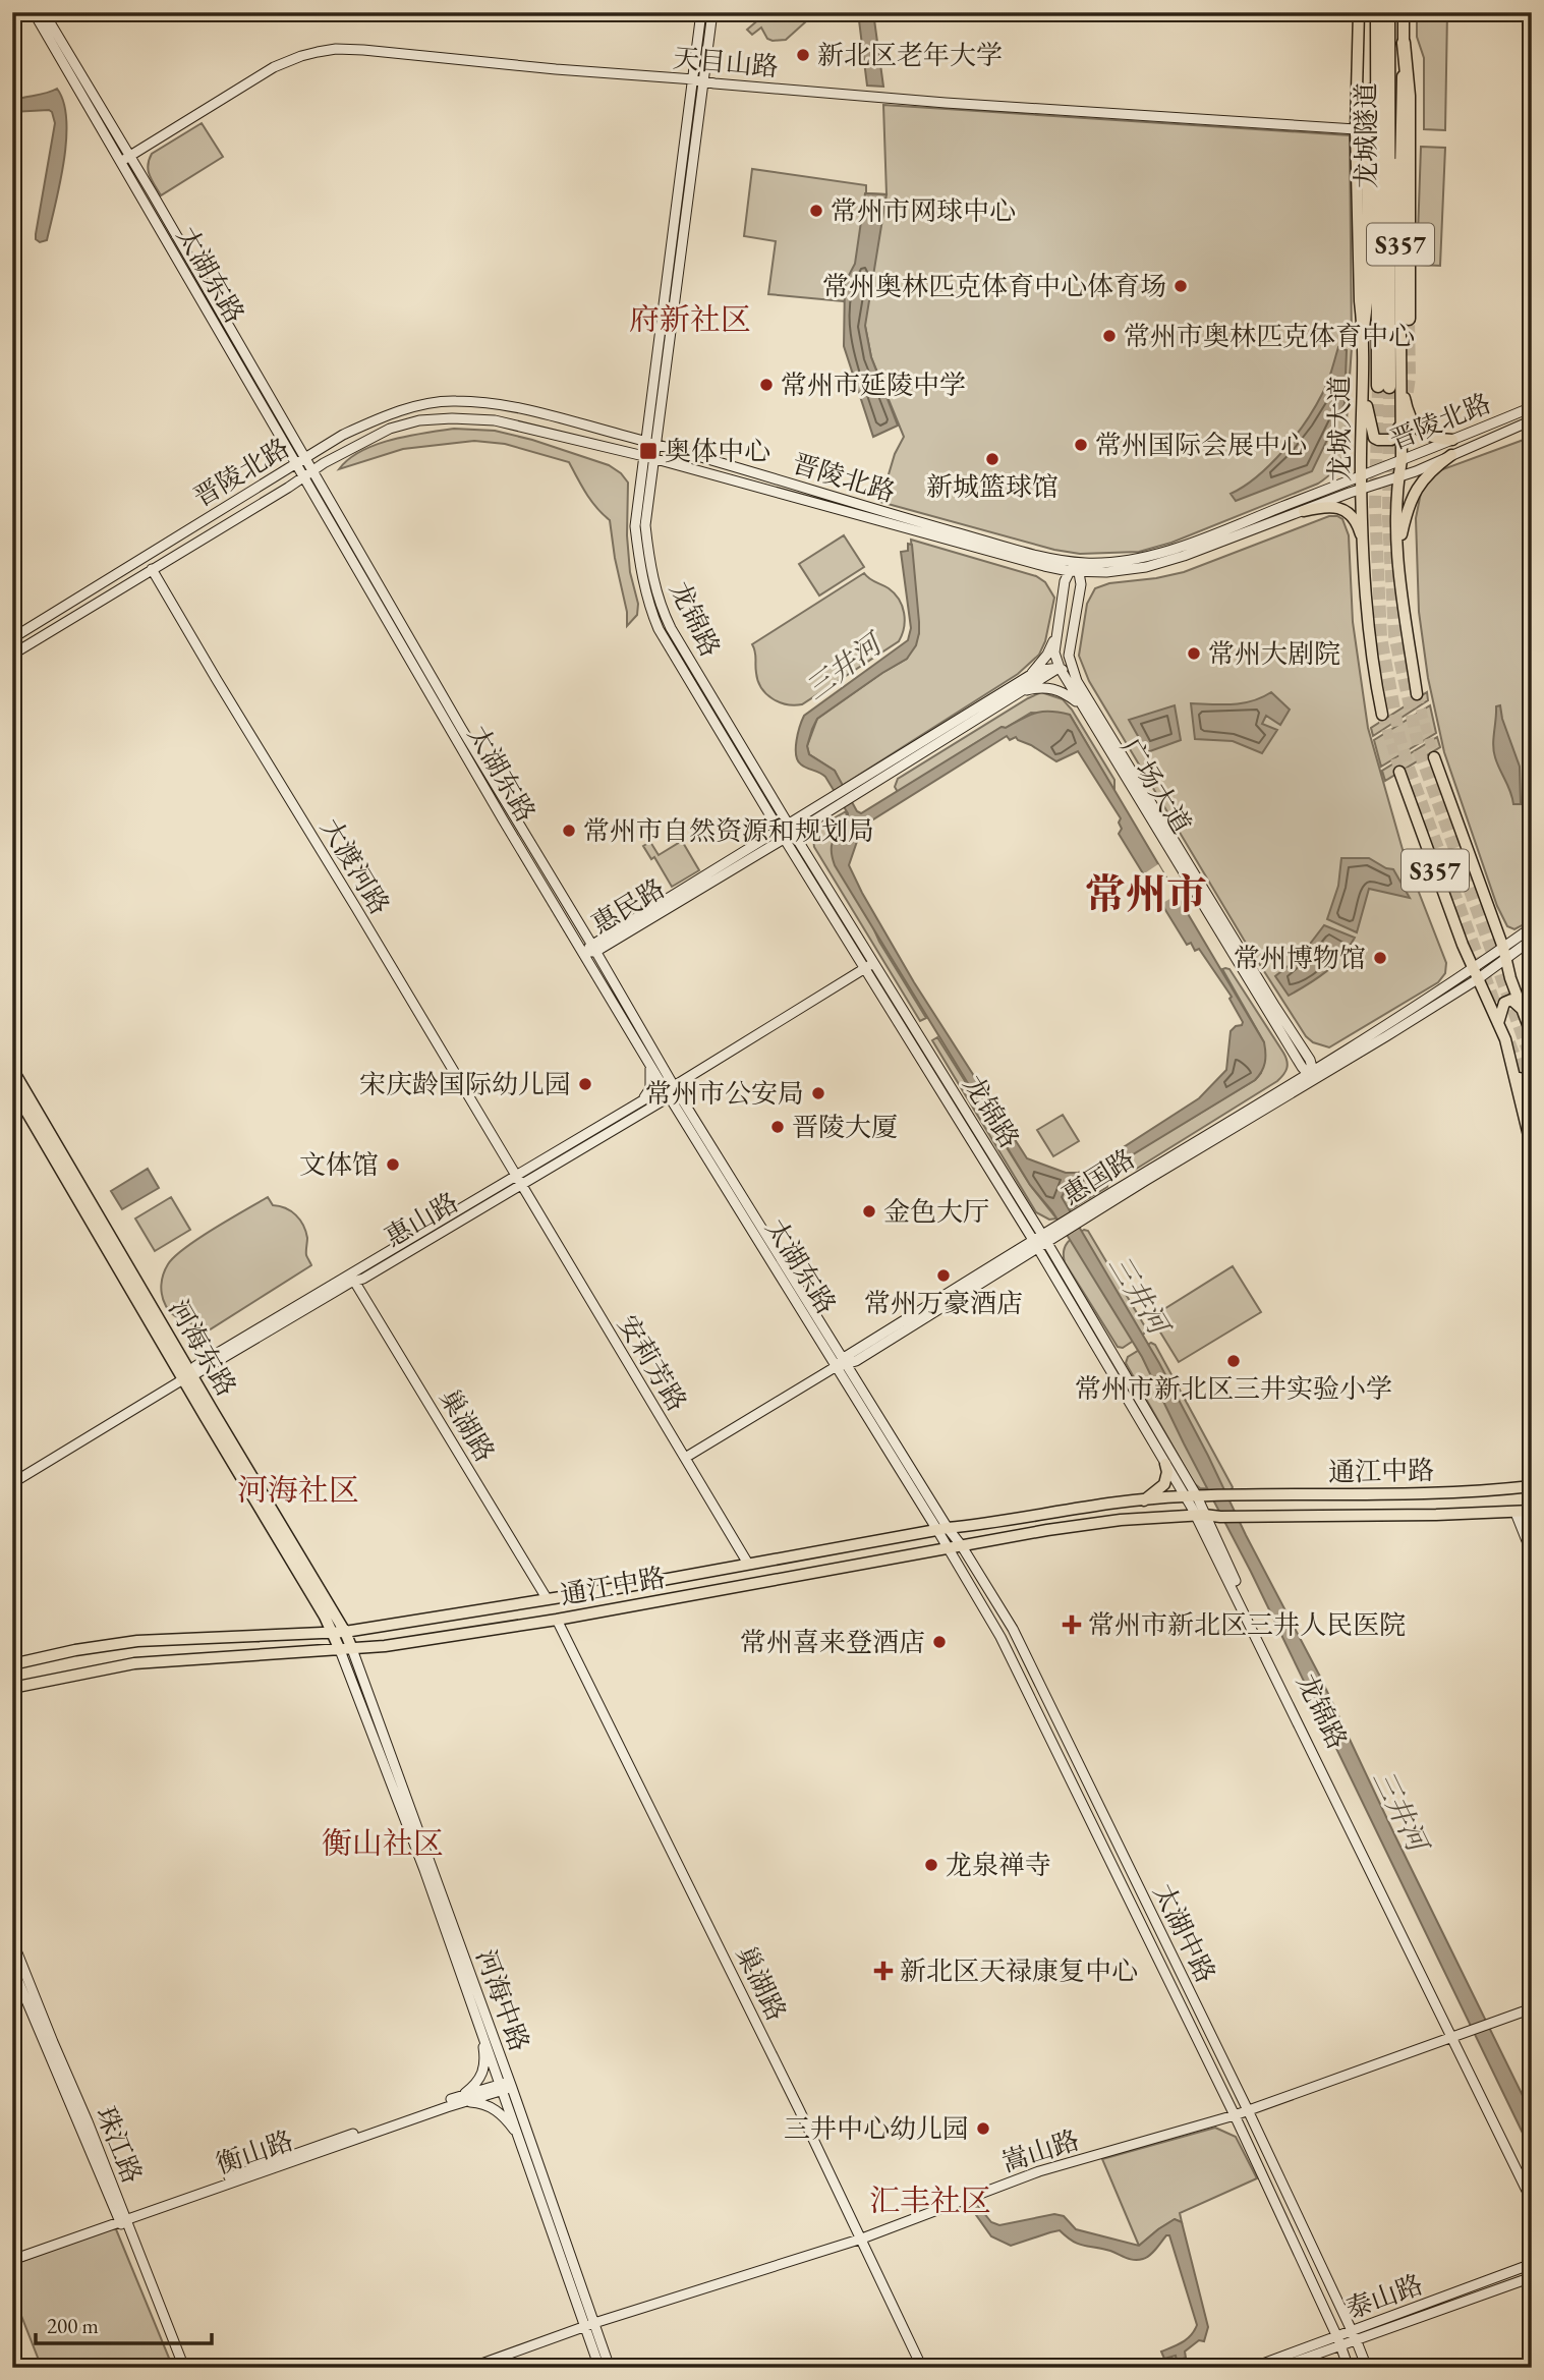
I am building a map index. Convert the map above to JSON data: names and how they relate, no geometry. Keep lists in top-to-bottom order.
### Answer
{
  "streets": {
    "highway": ["龙城隧道"],
    "main road": [
      "天目山路",
      "S357",
      "太湖东路",
      "晋陵北路",
      "龙城大道",
      "龙锦路",
      "广场大道",
      "大渡河路",
      "惠民路",
      "惠国路",
      "惠山路",
      "河海东路",
      "安莉芳路",
      "巢湖路",
      "通江中路",
      "太湖中路",
      "河海中路",
      "珠江路",
      "嵩山路",
      "衡山路",
      "泰山路"
    ]
  },
  "crossings": [
    ["天目山路", "太湖东路"],
    ["天目山路", "龙城大道"],
    ["天目山路", "龙锦路"],
    ["S357", "晋陵北路"],
    ["S357", "惠国路"],
    ["太湖东路", "晋陵北路"],
    ["太湖东路", "惠民路"],
    ["太湖东路", "惠山路"],
    ["太湖东路", "通江中路"],
    ["太湖东路", "太湖中路"],
    ["晋陵北路", "龙城大道"],
    ["晋陵北路", "龙锦路"],
    ["晋陵北路", "广场大道"],
    ["晋陵北路", "大渡河路"],
    ["龙锦路", "惠民路"],
    ["龙锦路", "惠国路"],
    ["龙锦路", "惠山路"],
    ["龙锦路", "通江中路"],
    ["龙锦路", "嵩山路"],
    ["广场大道", "惠民路"],
    ["广场大道", "惠国路"],
    ["大渡河路", "惠山路"],
    ["大渡河路", "安莉芳路"],
    ["惠山路", "河海东路"],
    ["惠山路", "安莉芳路"],
    ["惠山路", "巢湖路"],
    ["河海东路", "通江中路"],
    ["河海东路", "河海中路"],
    ["安莉芳路", "通江中路"],
    ["巢湖路", "通江中路"],
    ["巢湖路", "嵩山路"],
    ["通江中路", "太湖中路"],
    ["通江中路", "河海中路"],
    ["太湖中路", "嵩山路"],
    ["太湖中路", "泰山路"],
    ["河海中路", "嵩山路"],
    ["河海中路", "衡山路"],
    ["珠江路", "衡山路"]
  ],
  "districts": [
    "府新社区",
    "常州市",
    "河海社区",
    "衡山社区",
    "汇丰社区"
  ],
  "water": ["三井河"],
  "places": {
    "other": [
      "新北区老年大学",
      "常州市网球中心",
      "常州奥林匹克体育中心体育场",
      "常州市奥林匹克体育中心",
      "常州市延陵中学",
      "常州国际会展中心",
      "新城篮球馆",
      "常州大剧院",
      "常州市自然资源和规划局",
      "常州博物馆",
      "宋庆龄国际幼儿园",
      "常州市公安局",
      "晋陵大厦",
      "文体馆",
      "金色大厅",
      "常州万豪酒店",
      "常州市新北区三井实验小学",
      "常州喜来登酒店",
      "龙泉禅寺",
      "三井中心幼儿园"
    ],
    "transit": ["奥体中心"],
    "health": ["常州市新北区三井人民医院", "新北区天禄康复中心"]
  },
  "scale_bar": "200 m"
}
